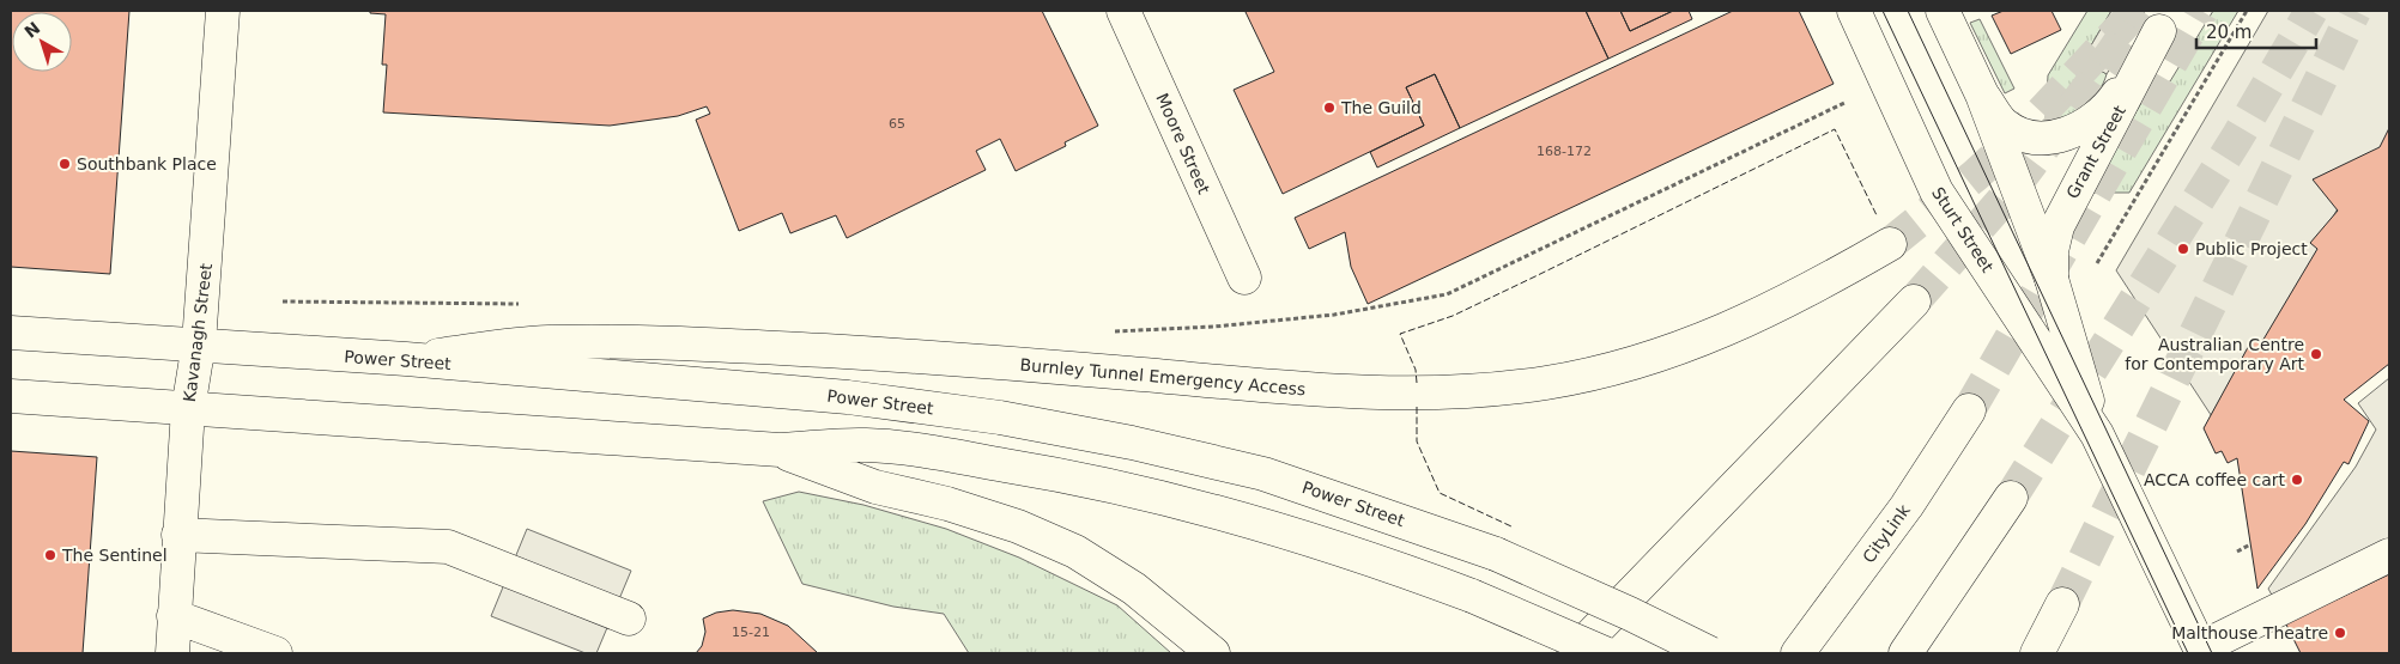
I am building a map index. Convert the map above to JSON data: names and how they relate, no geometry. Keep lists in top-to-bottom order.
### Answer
{
  "streets": {
    "main road": [
      "Moore Street",
      "Grant Street",
      "Sturt Street",
      "Kavanagh Street",
      "Power Street",
      "Burnley Tunnel Emergency Access",
      "CityLink"
    ]
  },
  "crossings": [
    ["Grant Street", "Sturt Street"],
    ["Kavanagh Street", "Power Street"],
    ["Power Street", "Burnley Tunnel Emergency Access"]
  ],
  "places": [
    "The Guild",
    "Southbank Place",
    "Public Project",
    "Australian Centre for Contemporary Art",
    "ACCA coffee cart",
    "The Sentinel",
    "Malthouse Theatre"
  ],
  "house_numbers": ["65", "168-172", "15-21"],
  "scale_bar": "20 m",
  "north": "top left"
}
